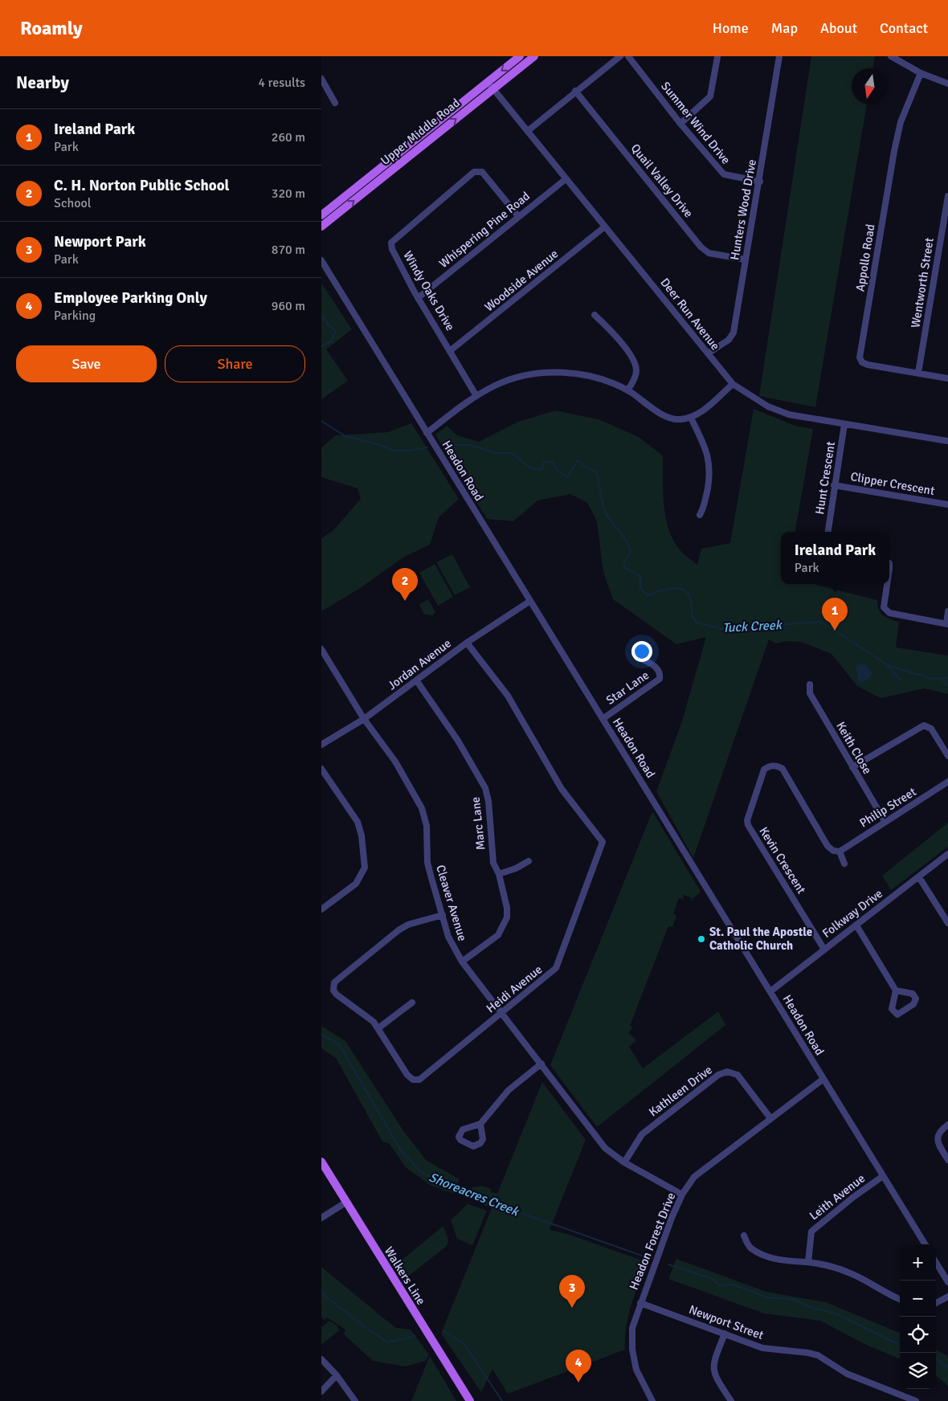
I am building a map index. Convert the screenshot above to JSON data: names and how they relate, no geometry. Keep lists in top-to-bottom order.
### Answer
{
  "streets": {
    "main road": ["Upper Middle Road", "Walkers Line"],
    "street": [
      "Summer Wind Drive",
      "Quail Valley Drive",
      "Hunters Wood Drive",
      "Whispering Pine Road",
      "Appollo Road",
      "Woodside Avenue",
      "Wentworth Street",
      "Windy Oaks Drive",
      "Deer Run Avenue",
      "Headon Road",
      "Hunt Crescent",
      "Clipper Crescent",
      "Jordan Avenue",
      "Star Lane",
      "Keith Close",
      "Philip Street",
      "Marc Lane",
      "Kevin Crescent",
      "Cleaver Avenue",
      "Folkway Drive",
      "Heidi Avenue",
      "Kathleen Drive",
      "Leith Avenue",
      "Headon Forest Drive",
      "Newport Street"
    ]
  },
  "crossings": [
    ["Summer Wind Drive", "Hunters Wood Drive"],
    ["Upper Middle Road", "Deer Run Avenue"],
    ["Quail Valley Drive", "Hunters Wood Drive"],
    ["Hunters Wood Drive", "Deer Run Avenue"],
    ["Whispering Pine Road", "Windy Oaks Drive"],
    ["Whispering Pine Road", "Deer Run Avenue"],
    ["Appollo Road", "Wentworth Street"],
    ["Woodside Avenue", "Windy Oaks Drive"],
    ["Woodside Avenue", "Deer Run Avenue"],
    ["Deer Run Avenue", "Hunt Crescent"],
    ["Headon Road", "Jordan Avenue"],
    ["Headon Road", "Star Lane"],
    ["Headon Road", "Folkway Drive"],
    ["Headon Road", "Leith Avenue"],
    ["Headon Road", "Headon Forest Drive"],
    ["Hunt Crescent", "Clipper Crescent"],
    ["Jordan Avenue", "Marc Lane"],
    ["Jordan Avenue", "Cleaver Avenue"],
    ["Jordan Avenue", "Heidi Avenue"],
    ["Keith Close", "Philip Street"],
    ["Philip Street", "Kevin Crescent"],
    ["Marc Lane", "Cleaver Avenue"],
    ["Kevin Crescent", "Folkway Drive"],
    ["Cleaver Avenue", "Heidi Avenue"],
    ["Cleaver Avenue", "Kathleen Drive"],
    ["Cleaver Avenue", "Headon Forest Drive"],
    ["Kathleen Drive", "Headon Forest Drive"],
    ["Headon Forest Drive", "Newport Street"]
  ],
  "water": ["Tuck Creek", "Shoreacres Creek"],
  "places": ["St. Paul the Apostle Catholic Church"],
  "north": "bottom",
  "page": {
    "header": "Roamly",
    "nav": [
      "Home",
      "Map",
      "About",
      "Contact"
    ],
    "heading": ["Nearby", "4 results"],
    "list": [
      {
        "mark": "1",
        "name": "Ireland Park",
        "note": "Park",
        "value": "260 m"
      },
      {
        "mark": "2",
        "name": "C. H. Norton Public School",
        "note": "School",
        "value": "320 m"
      },
      {
        "mark": "3",
        "name": "Newport Park",
        "note": "Park",
        "value": "870 m"
      },
      {
        "mark": "4",
        "name": "Employee Parking Only",
        "note": "Parking",
        "value": "960 m"
      }
    ],
    "buttons": ["Save", "Share"],
    "popup": ["Ireland Park", "Park"],
    "pins": [
      "2",
      "1",
      "3",
      "4"
    ],
    "map_buttons": ["+", "−"]
  }
}
